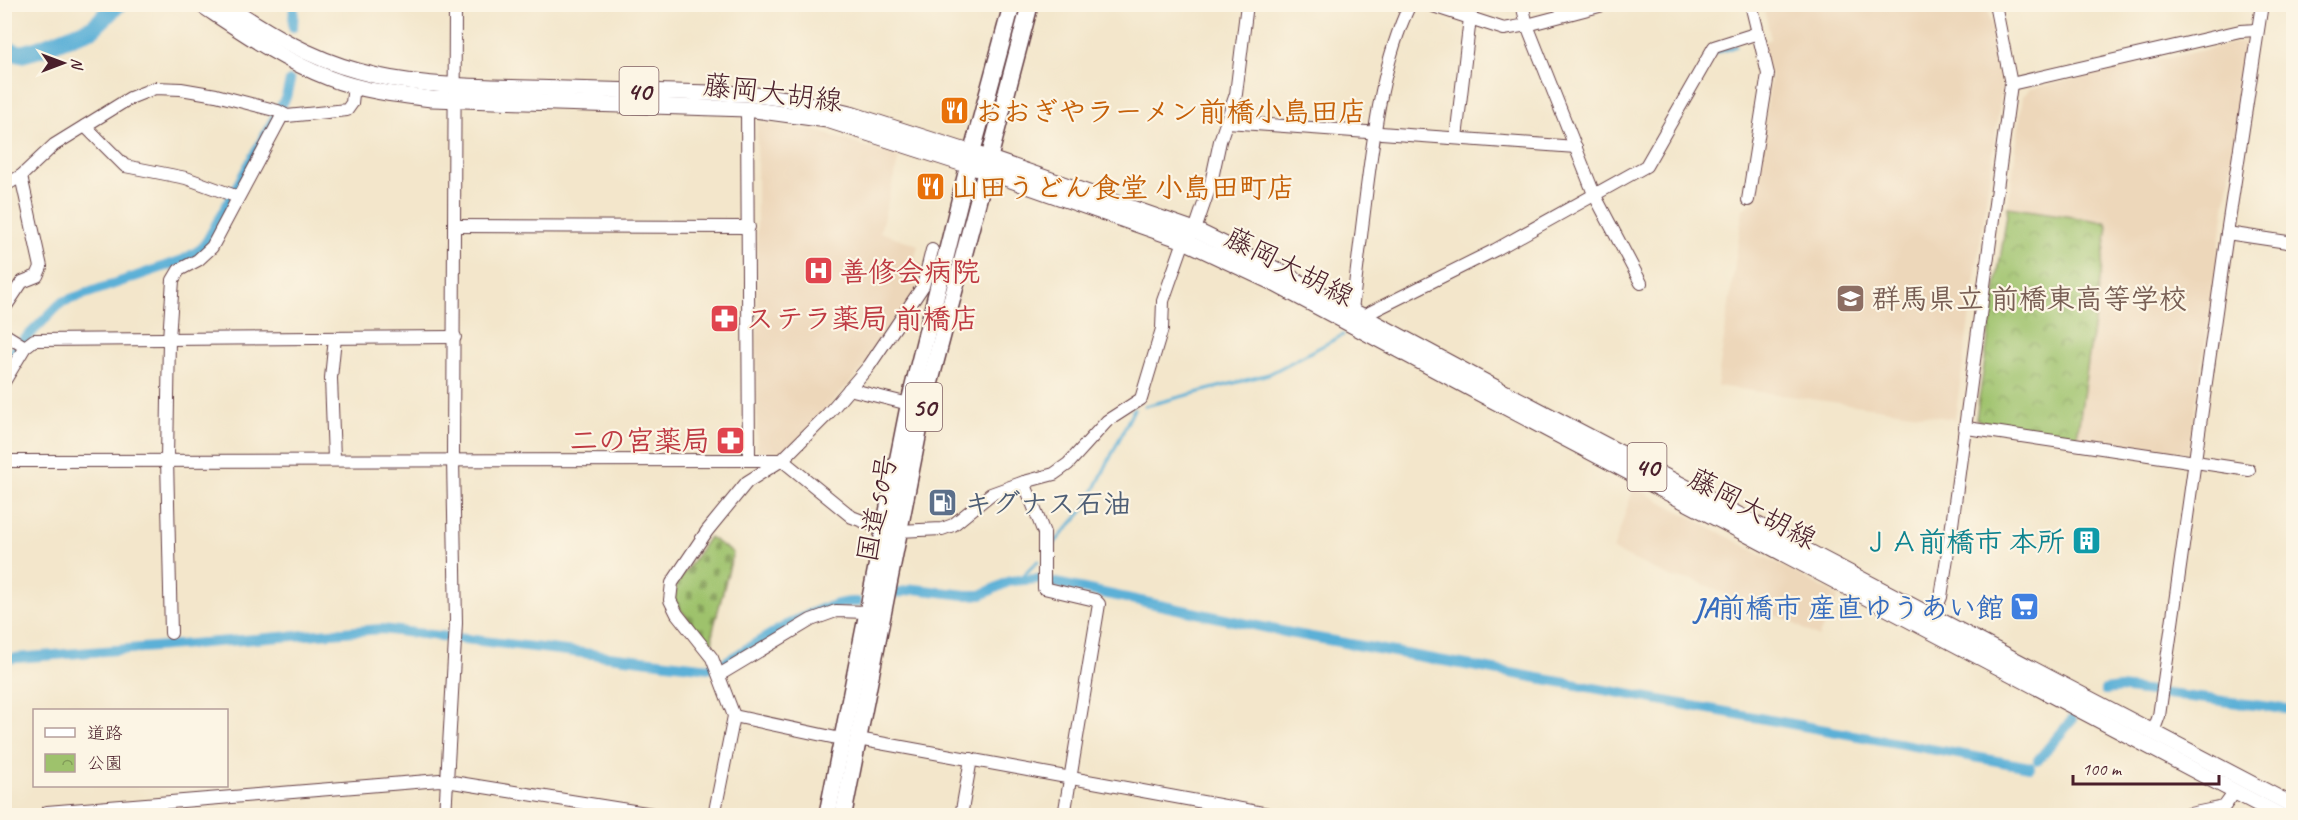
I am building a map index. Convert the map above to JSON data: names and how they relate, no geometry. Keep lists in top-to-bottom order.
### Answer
{
  "streets": {
    "highway": ["50", "国道50号"],
    "main road": ["40", "藤岡大胡線"]
  },
  "crossings": [
    ["藤岡大胡線", "国道50号"]
  ],
  "places": {
    "restaurant": ["おおぎやラーメン前橋小島田店", "山田うどん食堂 小島田町店"],
    "hospital": ["善修会病院"],
    "school or university": ["群馬県立 前橋東高等学校"],
    "pharmacy": ["ステラ薬局 前橋店", "二の宮薬局"],
    "fuel station": ["キグナス石油"],
    "building": ["ＪＡ前橋市 本所"],
    "supermarket": ["JA前橋市 産直ゆうあい館"]
  },
  "legend": ["道路", "公園"],
  "scale_bar": "100 m",
  "north": "right"
}
